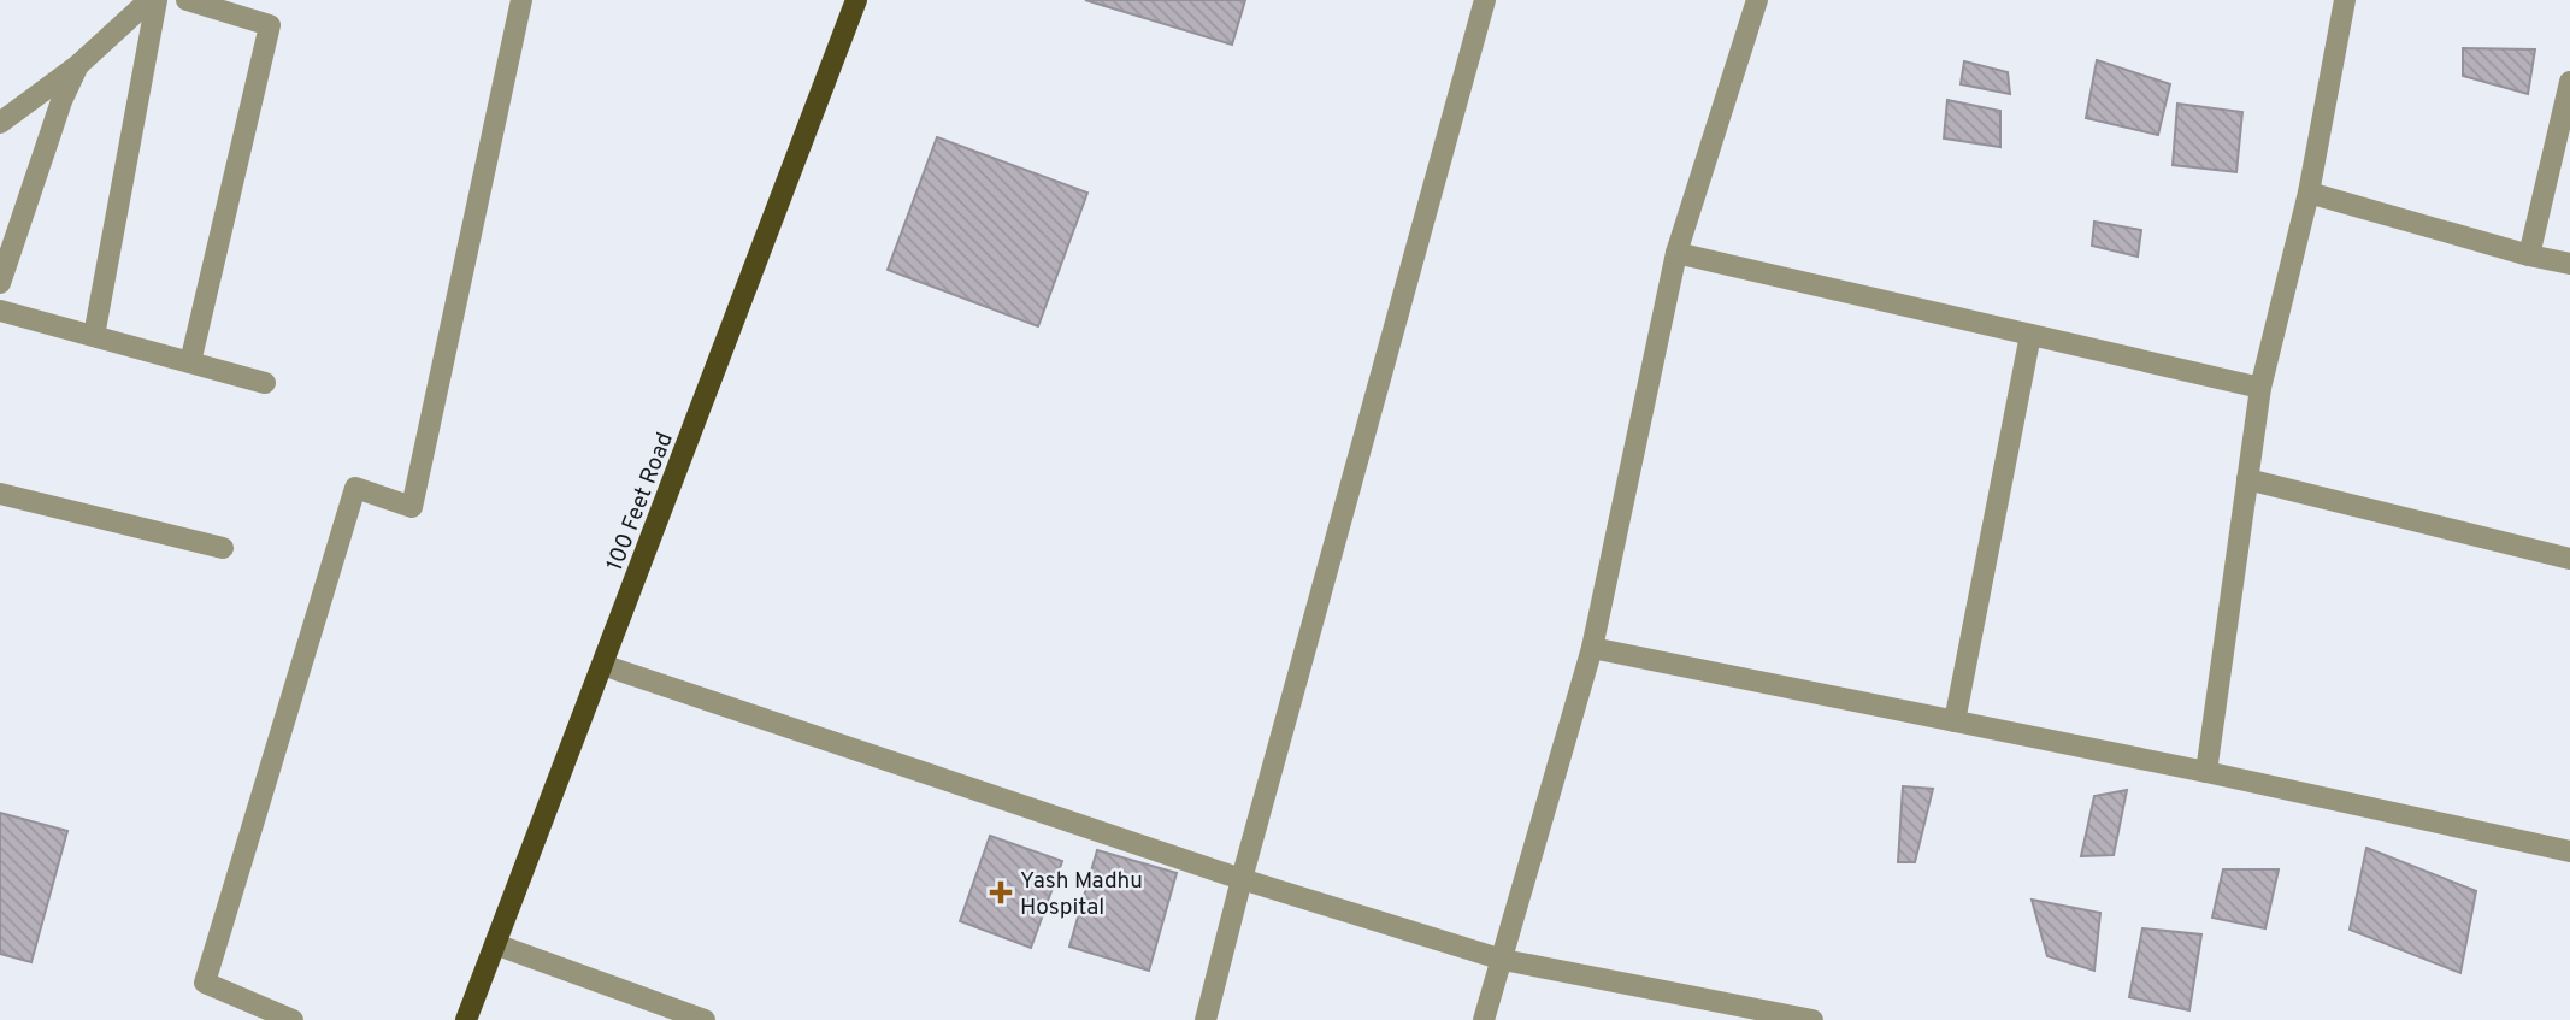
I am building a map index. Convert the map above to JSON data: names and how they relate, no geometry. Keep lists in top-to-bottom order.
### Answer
{
  "streets": {
    "main road": ["100 Feet Road"]
  },
  "places": {
    "health": ["Yash Madhu Hospital"]
  }
}
